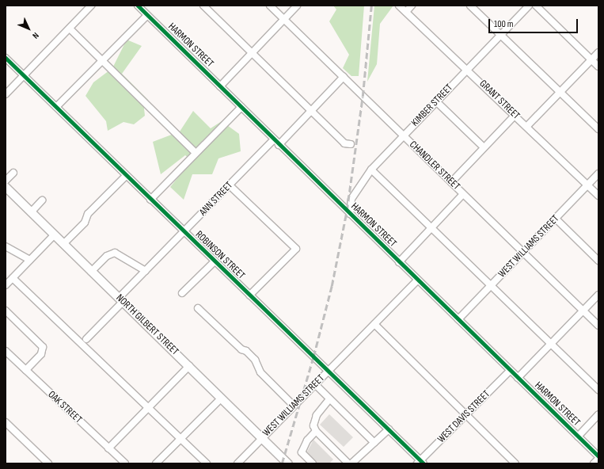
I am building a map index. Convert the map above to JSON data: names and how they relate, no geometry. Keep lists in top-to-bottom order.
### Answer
{
  "streets": {
    "main road": ["NORTH GILBERT STREET"],
    "street": [
      "HARMON STREET",
      "GRANT STREET",
      "KIMBER STREET",
      "CHANDLER STREET",
      "ANN STREET",
      "WEST WILLIAMS STREET",
      "ROBINSON STREET",
      "OAK STREET",
      "WEST DAVIS STREET"
    ]
  },
  "crossings": [
    ["HARMON STREET", "KIMBER STREET"],
    ["HARMON STREET", "ANN STREET"],
    ["HARMON STREET", "WEST WILLIAMS STREET"],
    ["HARMON STREET", "WEST DAVIS STREET"],
    ["GRANT STREET", "KIMBER STREET"],
    ["GRANT STREET", "WEST WILLIAMS STREET"],
    ["KIMBER STREET", "CHANDLER STREET"],
    ["CHANDLER STREET", "WEST WILLIAMS STREET"],
    ["ANN STREET", "ROBINSON STREET"],
    ["ANN STREET", "NORTH GILBERT STREET"],
    ["WEST WILLIAMS STREET", "ROBINSON STREET"],
    ["WEST WILLIAMS STREET", "NORTH GILBERT STREET"],
    ["ROBINSON STREET", "WEST DAVIS STREET"]
  ],
  "scale_bar": "100 m",
  "north": "bottom right"
}
